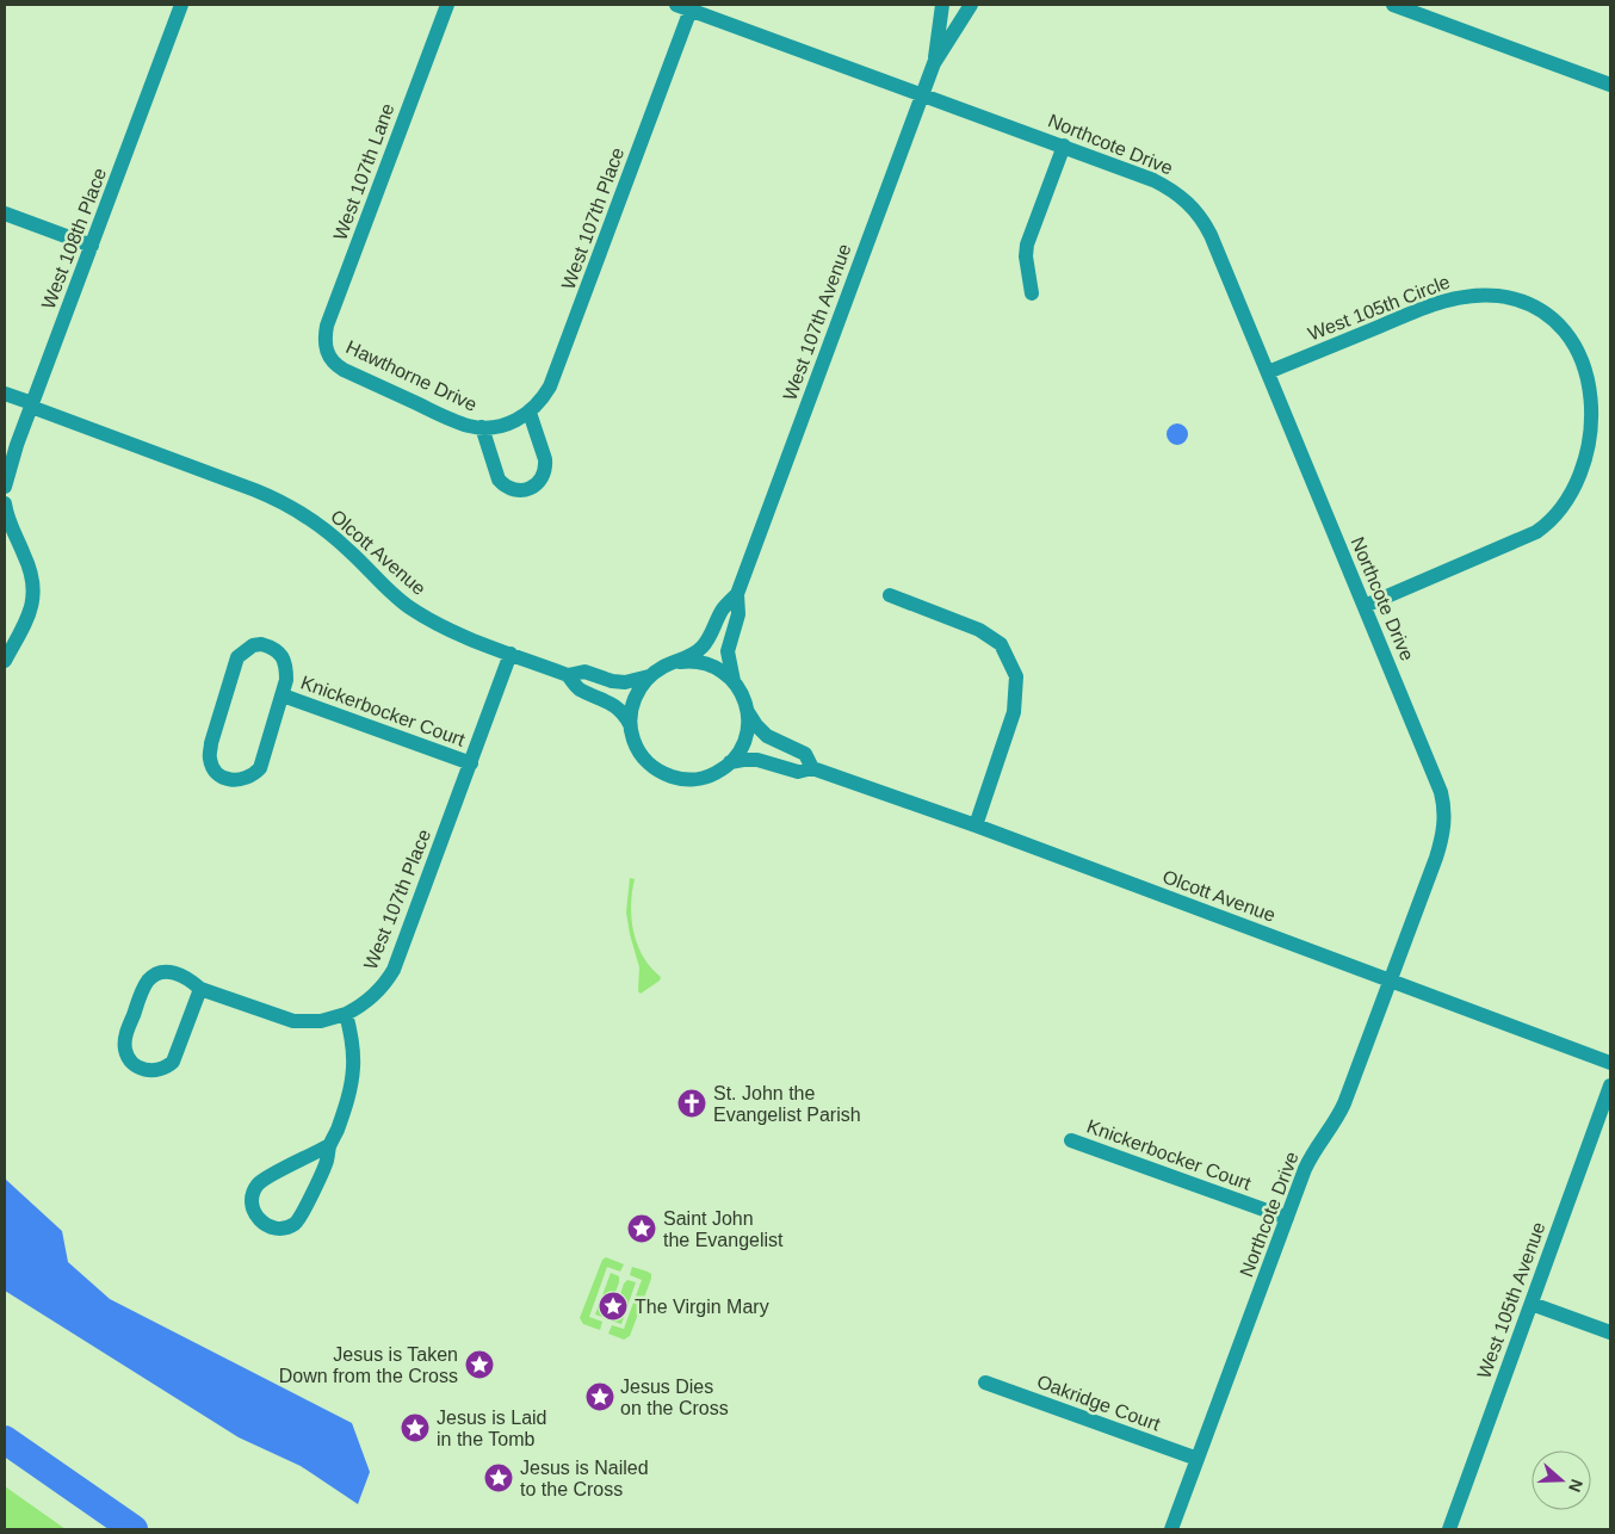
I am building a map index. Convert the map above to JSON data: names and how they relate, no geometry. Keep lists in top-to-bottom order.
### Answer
{
  "streets": {
    "street": [
      "Northcote Drive",
      "West 107th Lane",
      "West 107th Place",
      "West 108th Place",
      "West 105th Circle",
      "West 107th Avenue",
      "Hawthorne Drive",
      "Olcott Avenue",
      "Knickerbocker Court",
      "West 105th Avenue",
      "Oakridge Court"
    ]
  },
  "crossings": [
    ["Northcote Drive", "West 107th Place"],
    ["Northcote Drive", "West 105th Circle"],
    ["Northcote Drive", "West 107th Avenue"],
    ["Northcote Drive", "Olcott Avenue"],
    ["Northcote Drive", "Knickerbocker Court"],
    ["Northcote Drive", "Oakridge Court"],
    ["West 107th Lane", "Hawthorne Drive"],
    ["West 107th Place", "Hawthorne Drive"],
    ["West 107th Place", "Olcott Avenue"],
    ["West 107th Place", "Knickerbocker Court"],
    ["West 108th Place", "Olcott Avenue"],
    ["West 107th Avenue", "Olcott Avenue"]
  ],
  "places": {
    "church": ["St. John the Evangelist Parish"],
    "place": [
      "Saint John the Evangelist",
      "The Virgin Mary",
      "Jesus is Taken Down from the Cross",
      "Jesus Dies on the Cross",
      "Jesus is Laid in the Tomb",
      "Jesus is Nailed to the Cross"
    ]
  },
  "north": "right"
}
